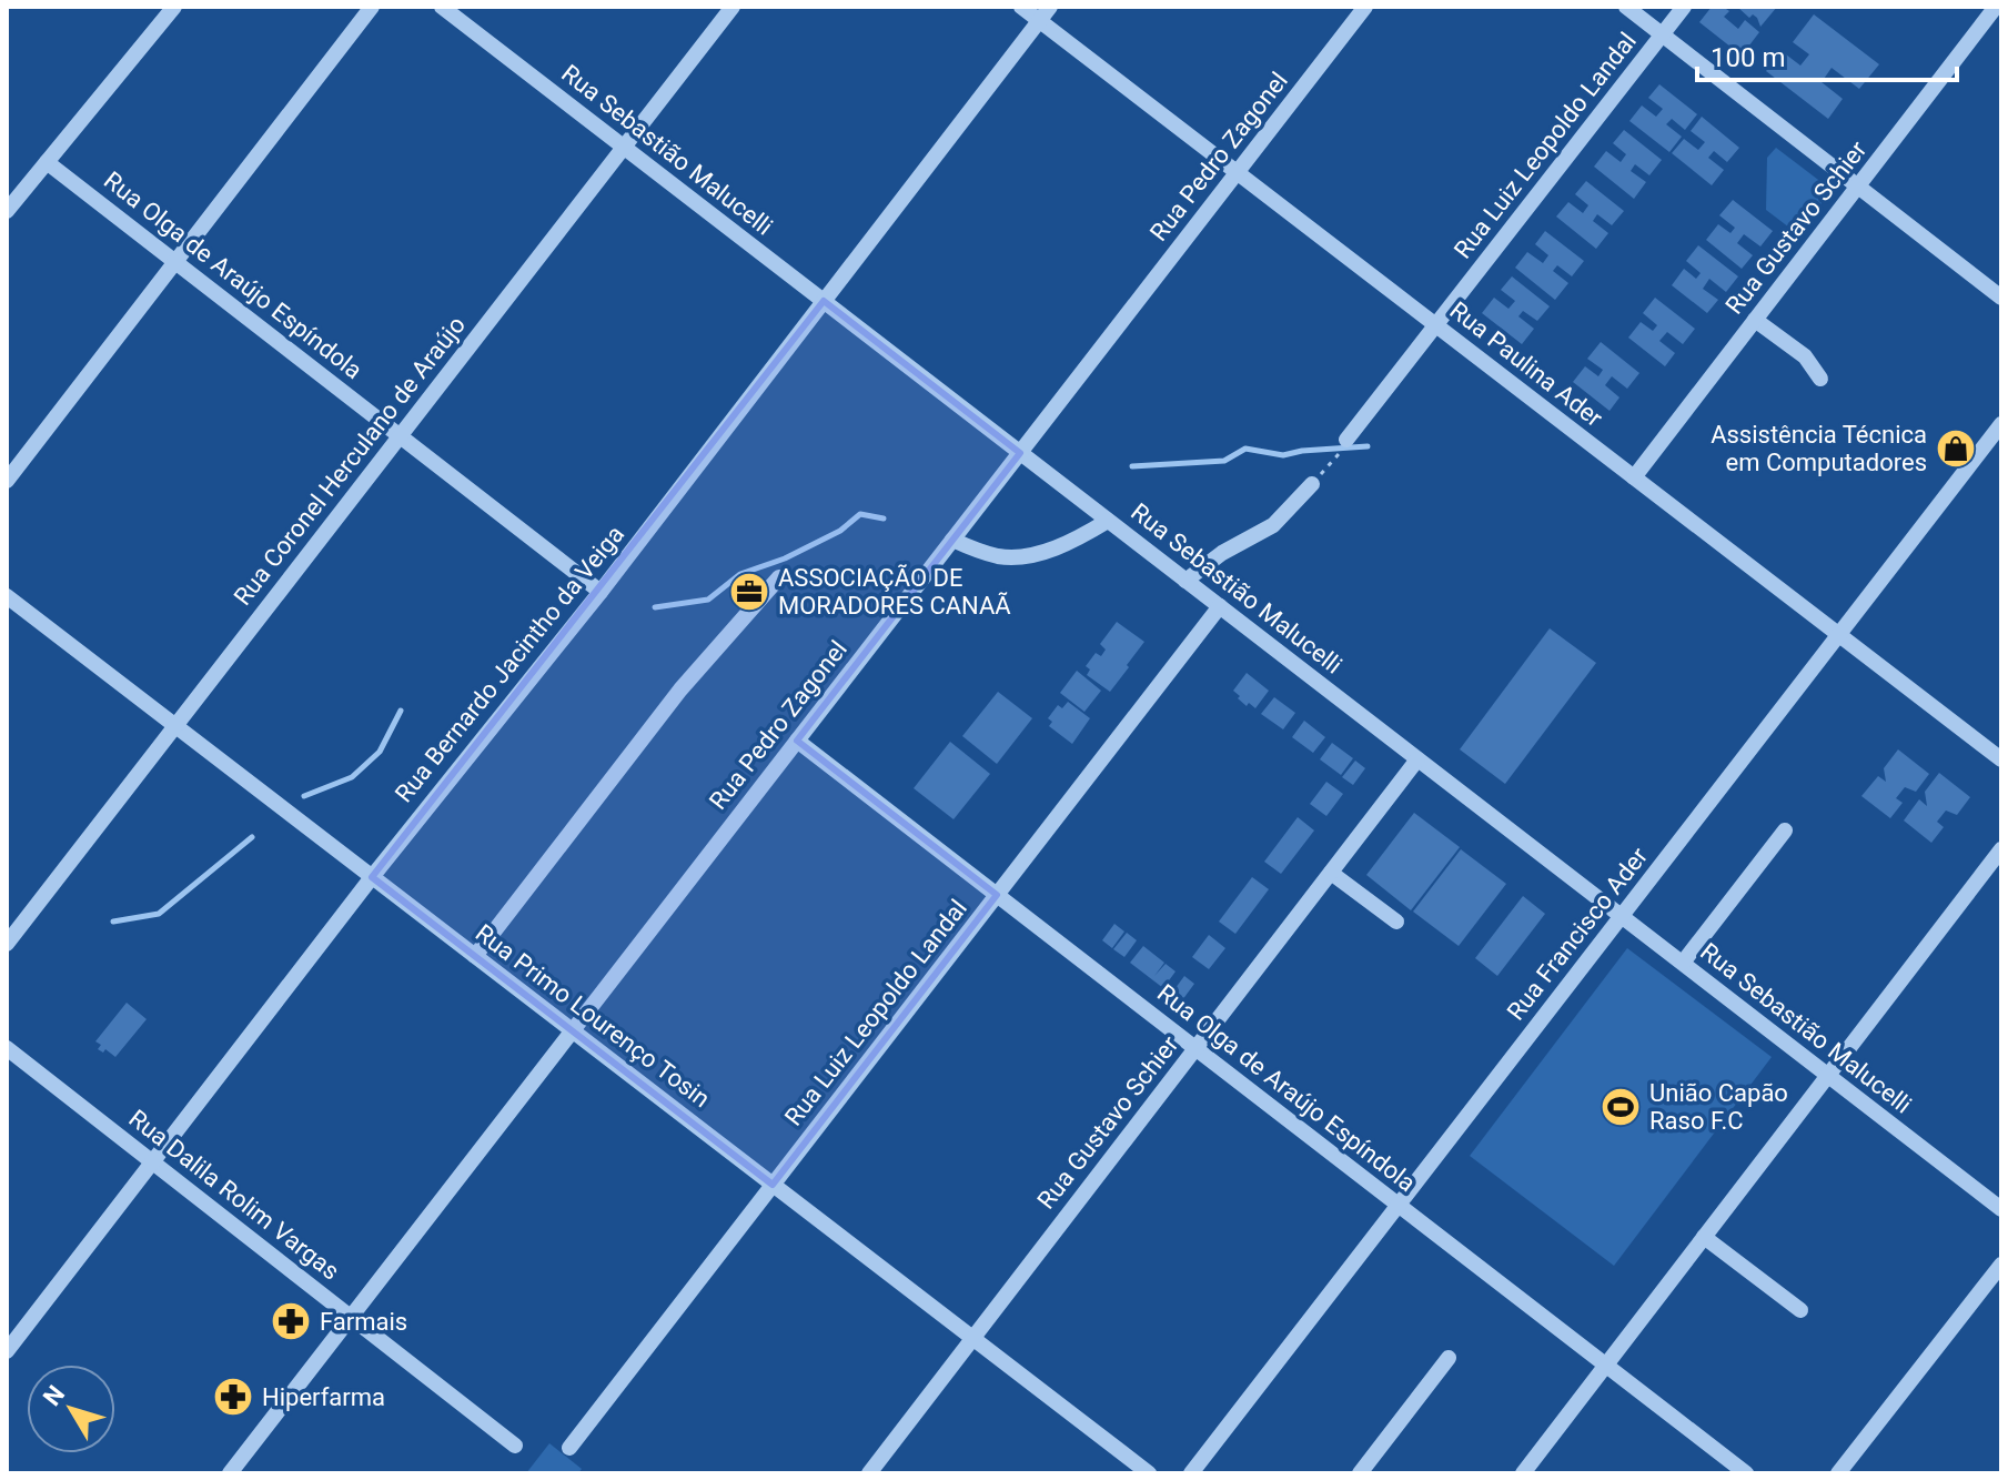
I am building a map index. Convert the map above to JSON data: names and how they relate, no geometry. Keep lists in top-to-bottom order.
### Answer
{
  "streets": {
    "street": [
      "Rua Luiz Leopoldo Landal",
      "Rua Sebastião Malucelli",
      "Rua Pedro Zagonel",
      "Rua Gustavo Schier",
      "Rua Olga de Araújo Espíndola",
      "Rua Paulina Ader",
      "Rua Coronel Herculano de Araújo",
      "Rua Bernardo Jacintho da Veiga",
      "Rua Francisco Ader",
      "Rua Primo Lourenço Tosin",
      "Rua Dalila Rolim Vargas"
    ]
  },
  "crossings": [
    ["Rua Luiz Leopoldo Landal", "Rua Sebastião Malucelli"],
    ["Rua Luiz Leopoldo Landal", "Rua Olga de Araújo Espíndola"],
    ["Rua Luiz Leopoldo Landal", "Rua Paulina Ader"],
    ["Rua Luiz Leopoldo Landal", "Rua Primo Lourenço Tosin"],
    ["Rua Sebastião Malucelli", "Rua Pedro Zagonel"],
    ["Rua Sebastião Malucelli", "Rua Gustavo Schier"],
    ["Rua Sebastião Malucelli", "Rua Coronel Herculano de Araújo"],
    ["Rua Sebastião Malucelli", "Rua Bernardo Jacintho da Veiga"],
    ["Rua Sebastião Malucelli", "Rua Francisco Ader"],
    ["Rua Pedro Zagonel", "Rua Olga de Araújo Espíndola"],
    ["Rua Pedro Zagonel", "Rua Paulina Ader"],
    ["Rua Pedro Zagonel", "Rua Primo Lourenço Tosin"],
    ["Rua Pedro Zagonel", "Rua Dalila Rolim Vargas"],
    ["Rua Gustavo Schier", "Rua Olga de Araújo Espíndola"],
    ["Rua Gustavo Schier", "Rua Paulina Ader"],
    ["Rua Gustavo Schier", "Rua Primo Lourenço Tosin"],
    ["Rua Olga de Araújo Espíndola", "Rua Coronel Herculano de Araújo"],
    ["Rua Olga de Araújo Espíndola", "Rua Bernardo Jacintho da Veiga"],
    ["Rua Olga de Araújo Espíndola", "Rua Francisco Ader"],
    ["Rua Paulina Ader", "Rua Bernardo Jacintho da Veiga"],
    ["Rua Paulina Ader", "Rua Francisco Ader"],
    ["Rua Coronel Herculano de Araújo", "Rua Primo Lourenço Tosin"],
    ["Rua Bernardo Jacintho da Veiga", "Rua Primo Lourenço Tosin"],
    ["Rua Bernardo Jacintho da Veiga", "Rua Dalila Rolim Vargas"]
  ],
  "places": {
    "shop": ["Assistência Técnica em Computadores"],
    "office": ["ASSOCIAÇÃO DE MORADORES CANAÃ"],
    "sports": ["União Capão Raso F.C"],
    "pharmacy": ["Farmais", "Hiperfarma"]
  },
  "scale_bar": "100 m",
  "north": "top left"
}
